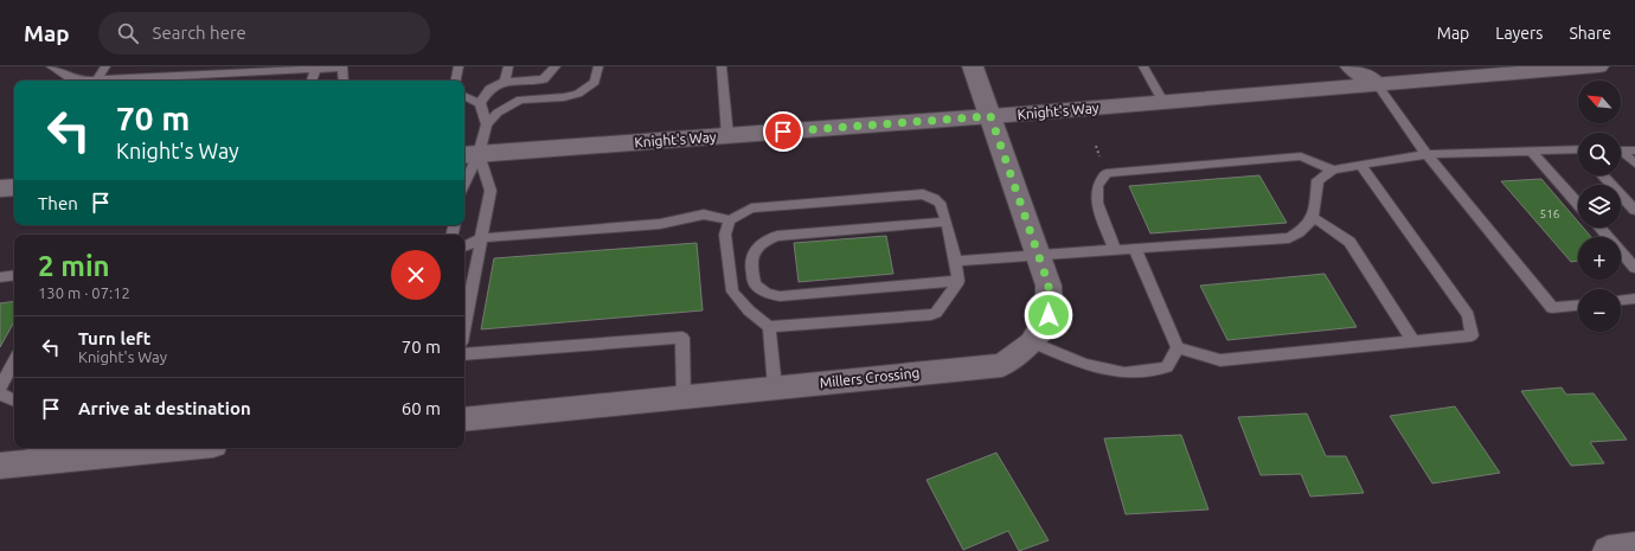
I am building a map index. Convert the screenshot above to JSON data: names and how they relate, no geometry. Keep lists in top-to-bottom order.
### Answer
{
  "streets": {
    "main road": ["Knight's Way", "Millers Crossing"]
  },
  "crossings": [
    ["Knight's Way", "Millers Crossing"]
  ],
  "house_numbers": ["516"],
  "north": "top left",
  "page": {
    "header": "Map",
    "search": "Search here",
    "nav": ["Map", "Layers", "Share"],
    "map_buttons": ["+", "−"],
    "turn": ["70 m", "Knight's Way"],
    "then": "Then",
    "heading": ["2 min", "130 m · 07:12"],
    "list": [
      {
        "name": "Turn left",
        "note": "Knight's Way",
        "value": "70 m"
      },
      {
        "name": "Arrive at destination",
        "value": "60 m"
      }
    ]
  }
}
